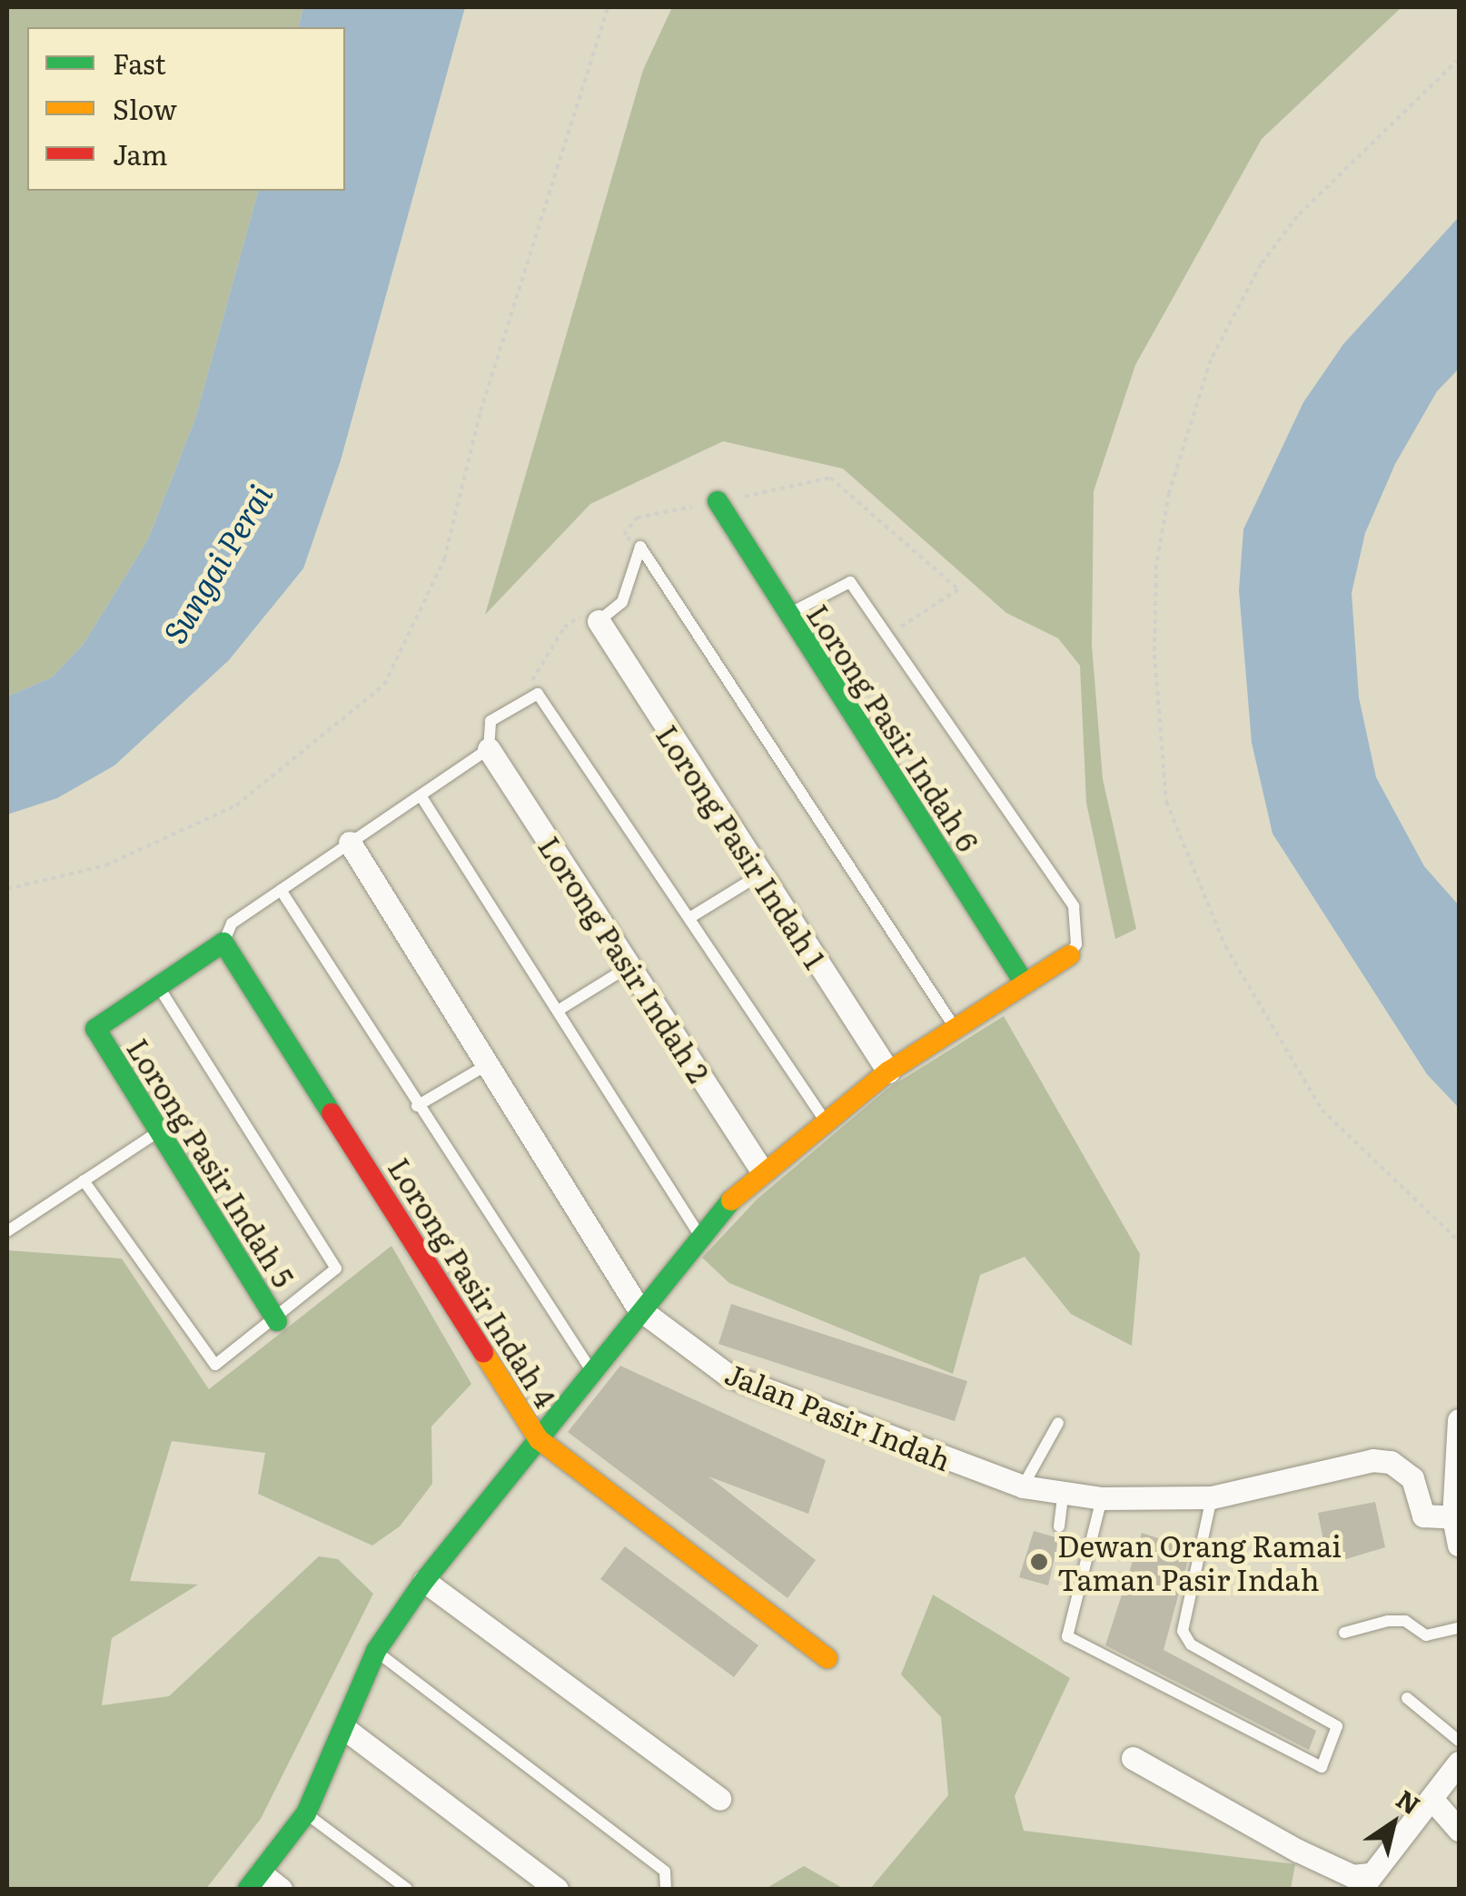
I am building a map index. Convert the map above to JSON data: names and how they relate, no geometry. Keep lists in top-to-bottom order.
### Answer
{
  "streets": {
    "street": [
      "Lorong Pasir Indah 6",
      "Lorong Pasir Indah 1",
      "Lorong Pasir Indah 2",
      "Lorong Pasir Indah 5",
      "Lorong Pasir Indah 4",
      "Jalan Pasir Indah"
    ]
  },
  "water": ["Sungai Perai"],
  "places": ["Dewan Orang Ramai Taman Pasir Indah"],
  "legend": ["Fast", "Slow", "Jam"],
  "north": "top right"
}
